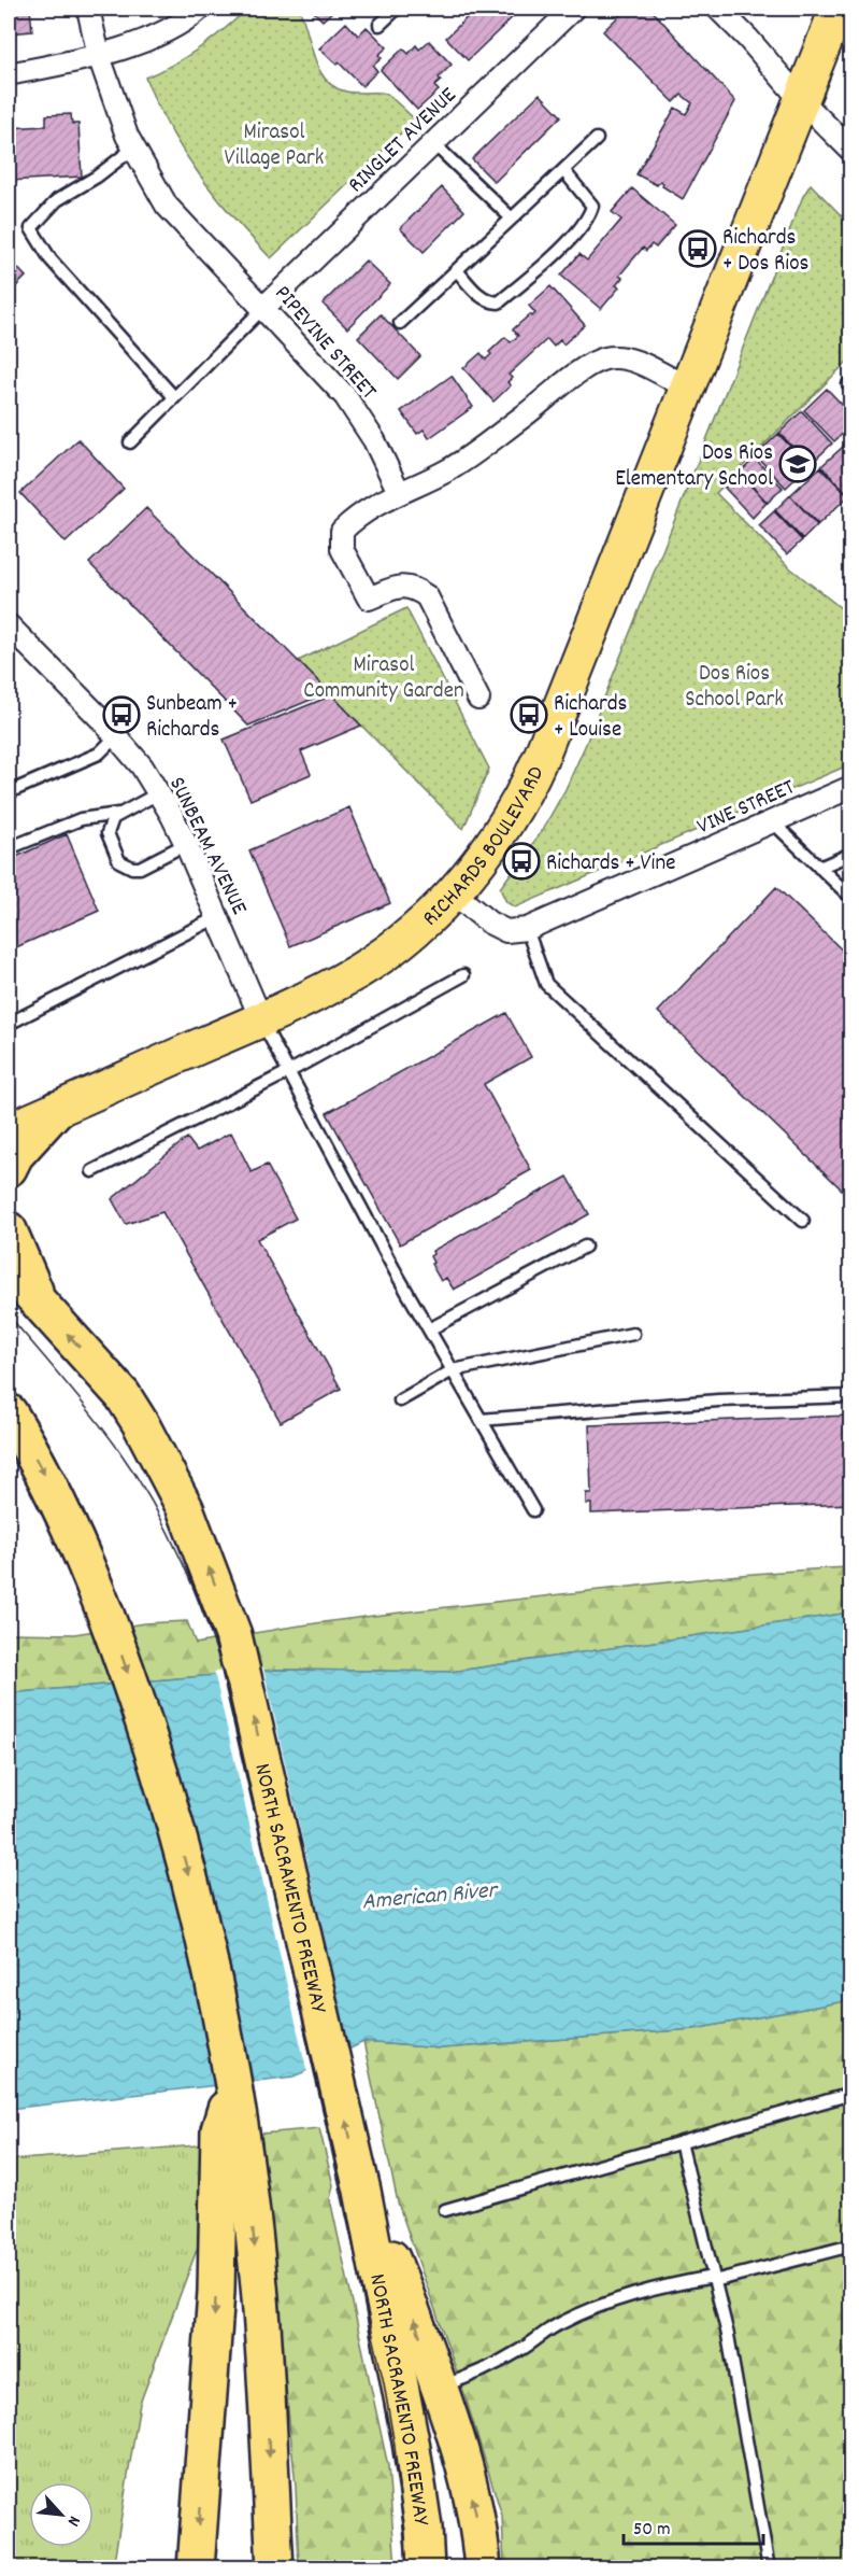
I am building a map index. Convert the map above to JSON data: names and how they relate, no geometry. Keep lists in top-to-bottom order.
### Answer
{
  "streets": {
    "highway": ["NORTH SACRAMENTO FREEWAY"],
    "main road": ["RICHARDS BOULEVARD"],
    "street": [
      "RINGLET AVENUE",
      "PIPEVINE STREET",
      "VINE STREET",
      "SUNBEAM AVENUE"
    ]
  },
  "crossings": [
    ["RINGLET AVENUE", "PIPEVINE STREET"],
    ["VINE STREET", "RICHARDS BOULEVARD"],
    ["RICHARDS BOULEVARD", "SUNBEAM AVENUE"]
  ],
  "water": ["American River"],
  "parks": ["Mirasol Village Park", "Mirasol Community Garden", "Dos Rios School Park"],
  "places": {
    "bus stop": [
      "Richards + Dos Rios",
      "Sunbeam + Richards",
      "Richards + Louise",
      "Richards + Vine"
    ],
    "school or university": ["Dos Rios Elementary School"]
  },
  "scale_bar": "50 m",
  "north": "bottom right"
}
